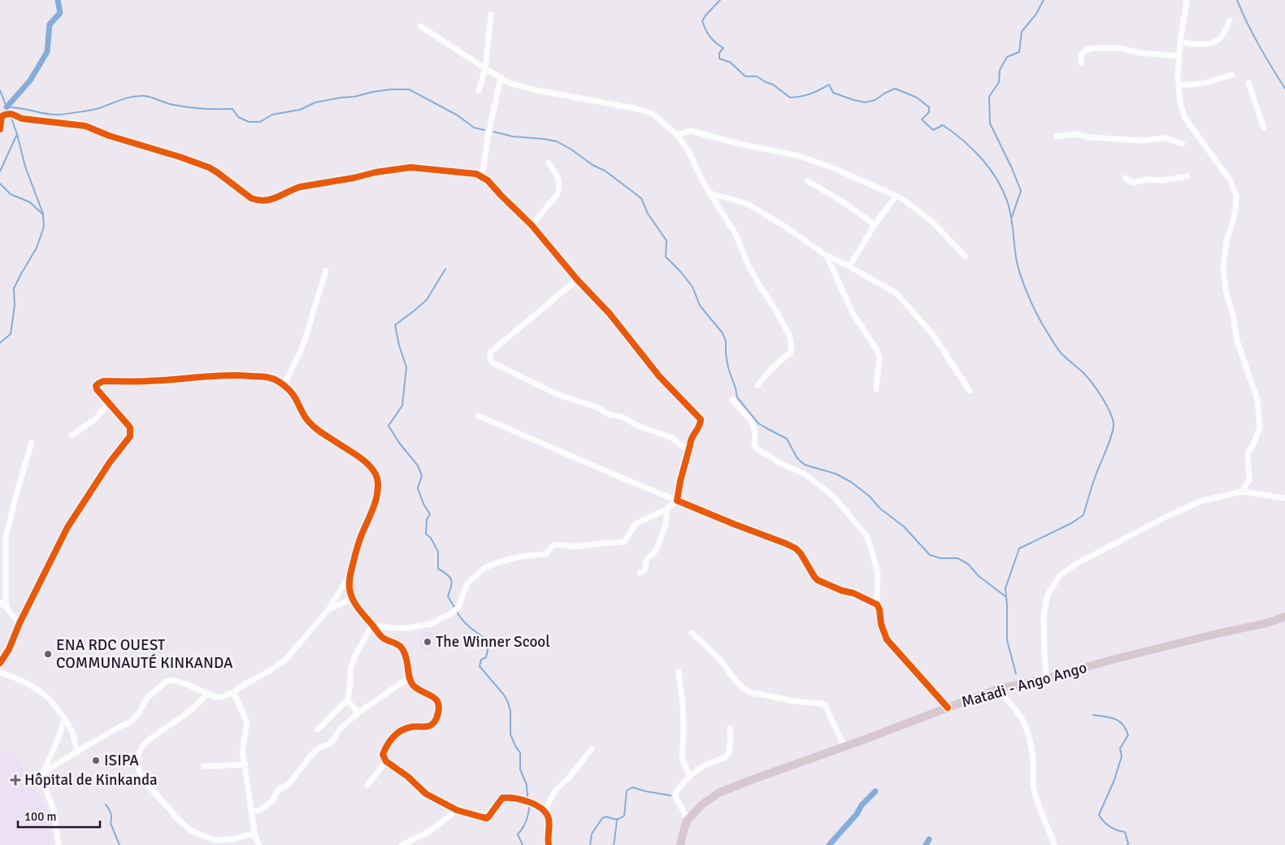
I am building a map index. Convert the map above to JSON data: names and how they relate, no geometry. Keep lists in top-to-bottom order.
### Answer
{
  "streets": {
    "highway": ["Matadi - Ango Ango"]
  },
  "places": {
    "other": ["The Winner Scool", "ENA RDC OUEST COMMUNAUTÉ KINKANDA", "ISIPA"],
    "health": ["Hôpital de Kinkanda"]
  },
  "scale_bar": "100 m"
}
